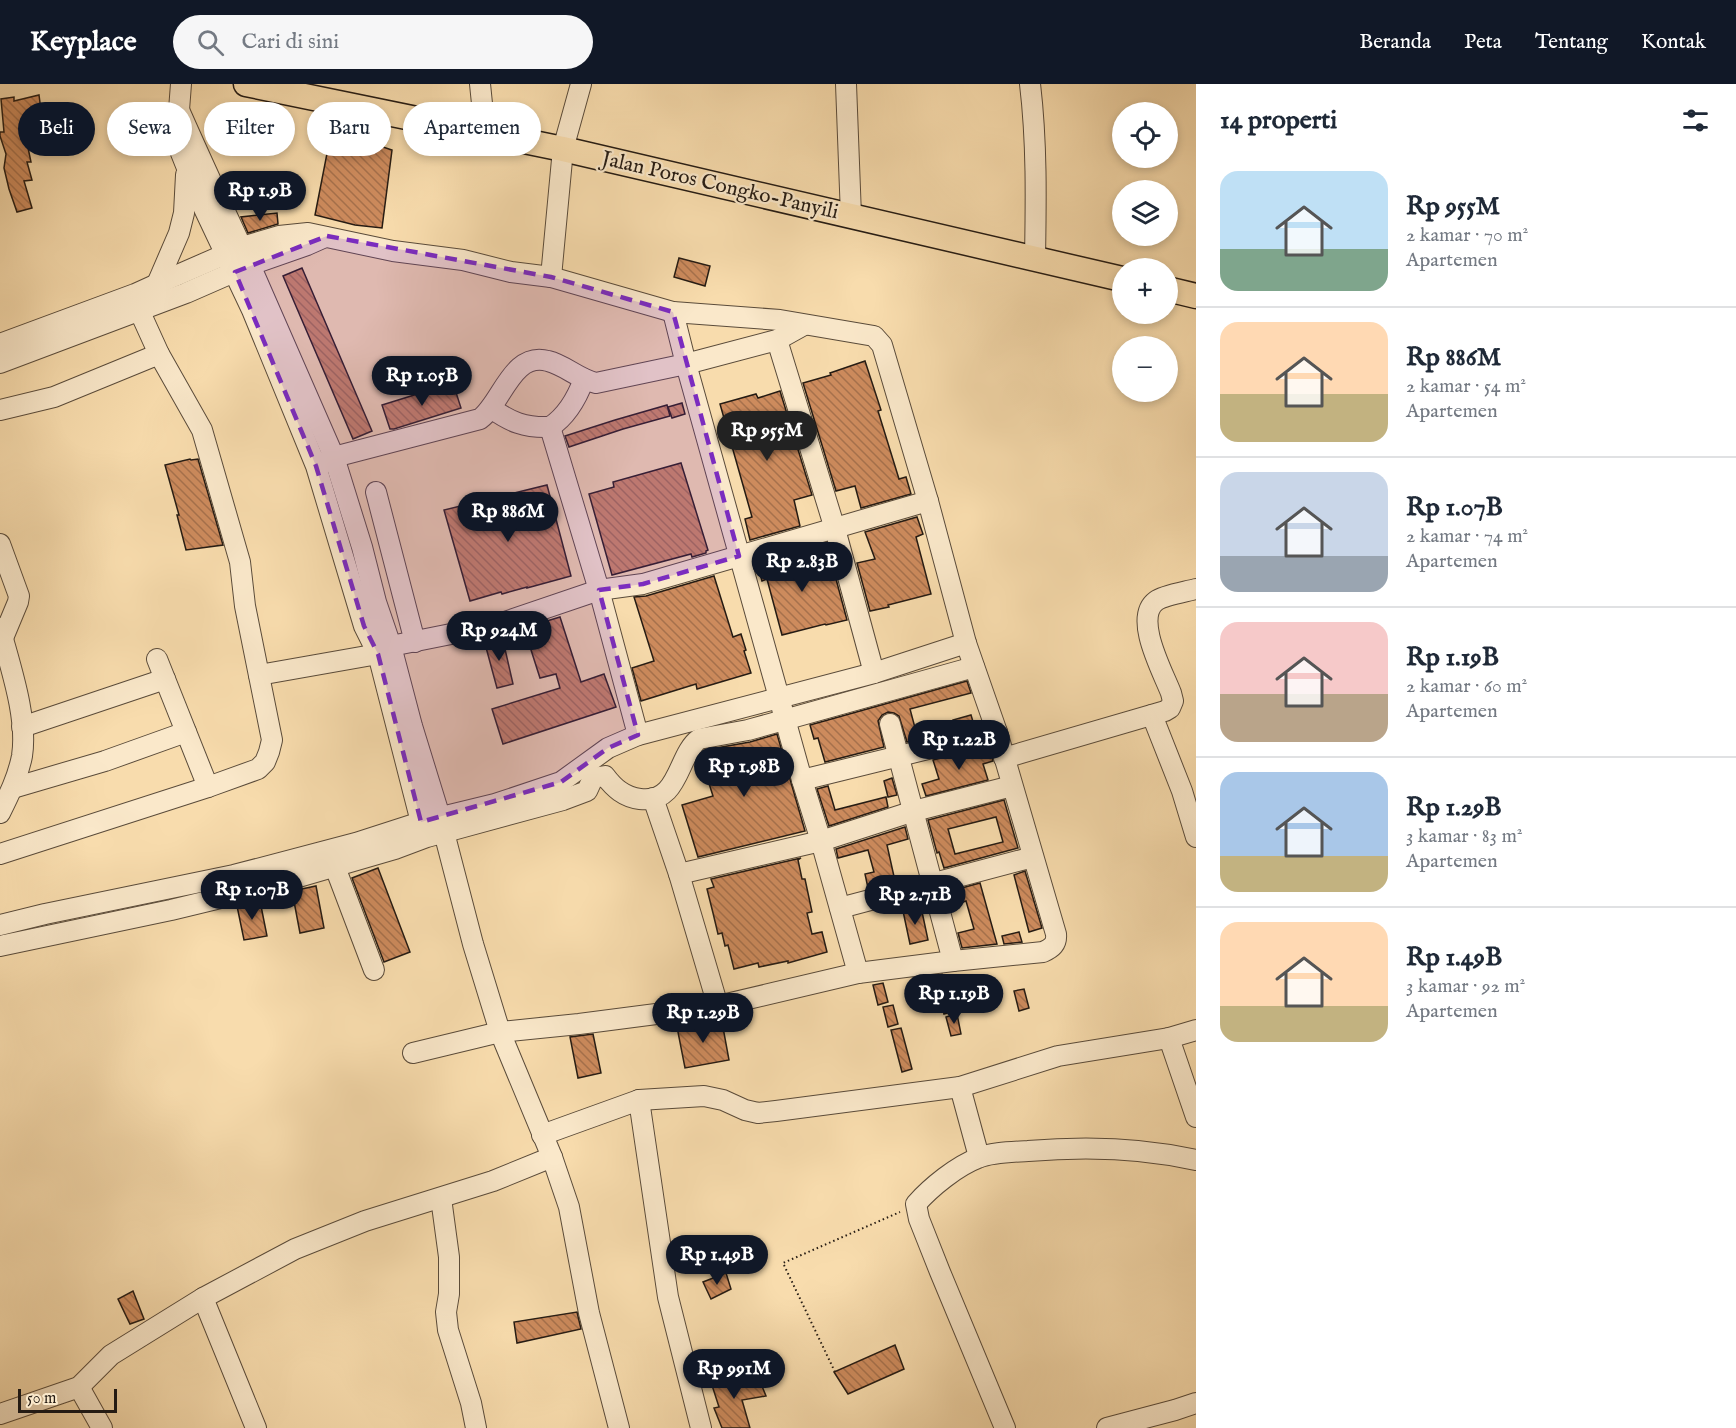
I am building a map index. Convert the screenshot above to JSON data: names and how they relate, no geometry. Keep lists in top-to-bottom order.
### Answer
{
  "streets": {
    "main road": ["Jalan Poros Congko-Panyili"]
  },
  "scale_bar": "50 m",
  "page": {
    "header": "Keyplace",
    "search": "Cari di sini",
    "nav": [
      "Beranda",
      "Peta",
      "Tentang",
      "Kontak"
    ],
    "heading": "14 properti",
    "map_buttons": ["+", "−"],
    "chip": [
      "Beli",
      "Sewa",
      "Filter",
      "Baru",
      "Apartemen"
    ],
    "list": [
      {
        "name": "Rp 955M",
        "note": "2 kamar · 70 m² · Apartemen"
      },
      {
        "name": "Rp 886M",
        "note": "2 kamar · 54 m² · Apartemen"
      },
      {
        "name": "Rp 1.07B",
        "note": "2 kamar · 74 m² · Apartemen"
      },
      {
        "name": "Rp 1.19B",
        "note": "2 kamar · 60 m² · Apartemen"
      },
      {
        "name": "Rp 1.29B",
        "note": "3 kamar · 83 m² · Apartemen"
      },
      {
        "name": "Rp 1.49B",
        "note": "3 kamar · 92 m² · Apartemen"
      }
    ],
    "price": [
      "Rp 1.9B",
      "Rp 1.05B",
      "Rp 955M",
      "Rp 886M",
      "Rp 2.83B",
      "Rp 924M",
      "Rp 1.22B",
      "Rp 1.98B",
      "Rp 1.07B",
      "Rp 2.71B",
      "Rp 1.19B",
      "Rp 1.29B",
      "Rp 1.49B",
      "Rp 991M"
    ],
    "scale": "50 m"
  }
}
